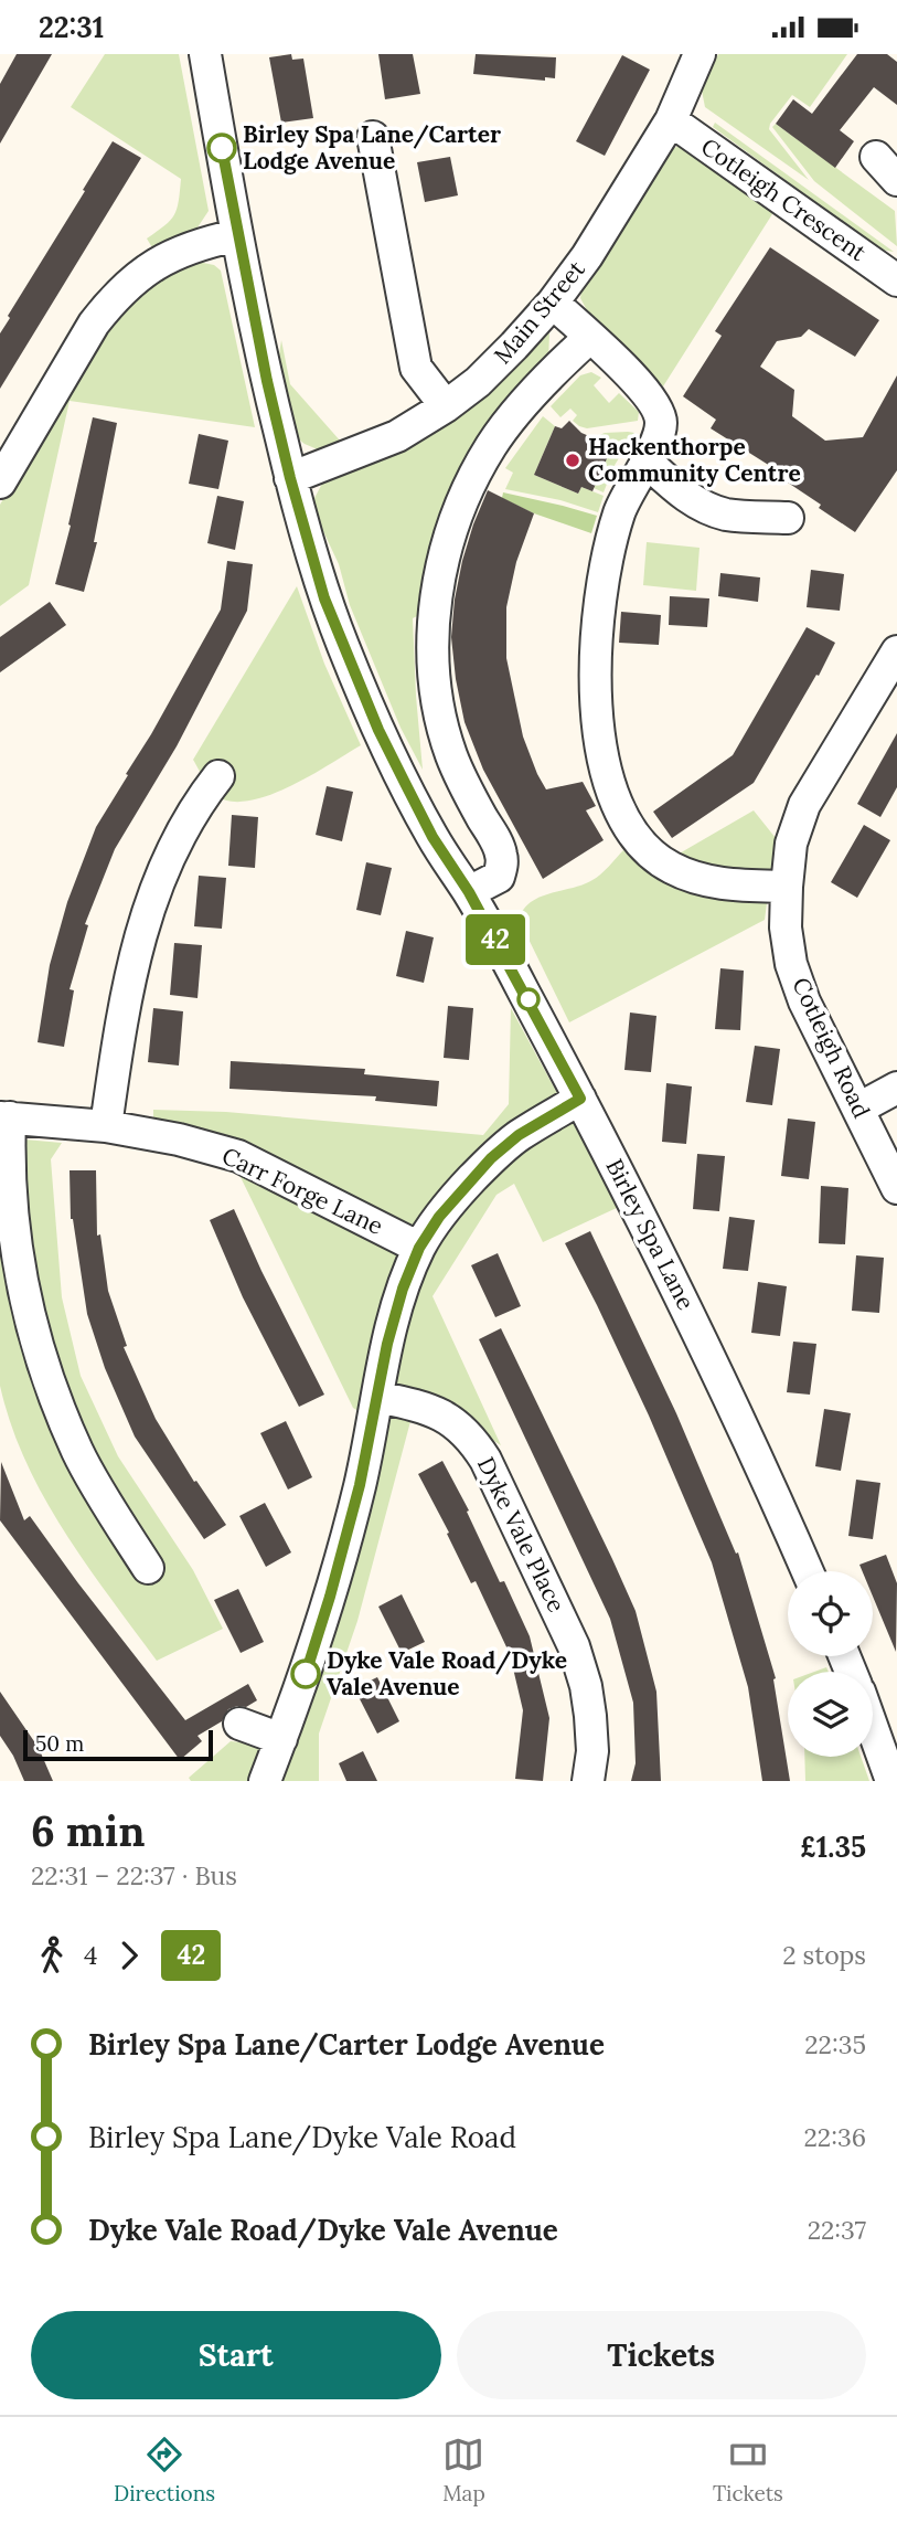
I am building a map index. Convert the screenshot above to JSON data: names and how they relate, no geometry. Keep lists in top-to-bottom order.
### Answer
{
  "streets": {
    "street": [
      "Cotleigh Crescent",
      "Main Street",
      "Cotleigh Road",
      "Carr Forge Lane",
      "Birley Spa Lane",
      "Dyke Vale Place"
    ]
  },
  "crossings": [
    ["Cotleigh Crescent", "Main Street"],
    ["Main Street", "Birley Spa Lane"]
  ],
  "places": ["Birley Spa Lane/Carter Lodge Avenue", "Hackenthorpe Community Centre", "Dyke Vale Road/Dyke Vale Avenue"],
  "lines": ["bus line 42"],
  "scale_bar": "50 m",
  "page": {
    "status": "22:31",
    "on_map": "42",
    "scale": "50 m",
    "heading": ["6 min", "22:31 – 22:37 · Bus", "£1.35"],
    "legs": ["4", "42", "2 stops"],
    "list": [
      {
        "name": "Birley Spa Lane/Carter Lodge Avenue",
        "value": "22:35"
      },
      {
        "name": "Birley Spa Lane/Dyke Vale Road",
        "value": "22:36"
      },
      {
        "name": "Dyke Vale Road/Dyke Vale Avenue",
        "value": "22:37"
      }
    ],
    "buttons": ["Start", "Tickets"],
    "tabs": ["Directions", "Map", "Tickets"]
  }
}
